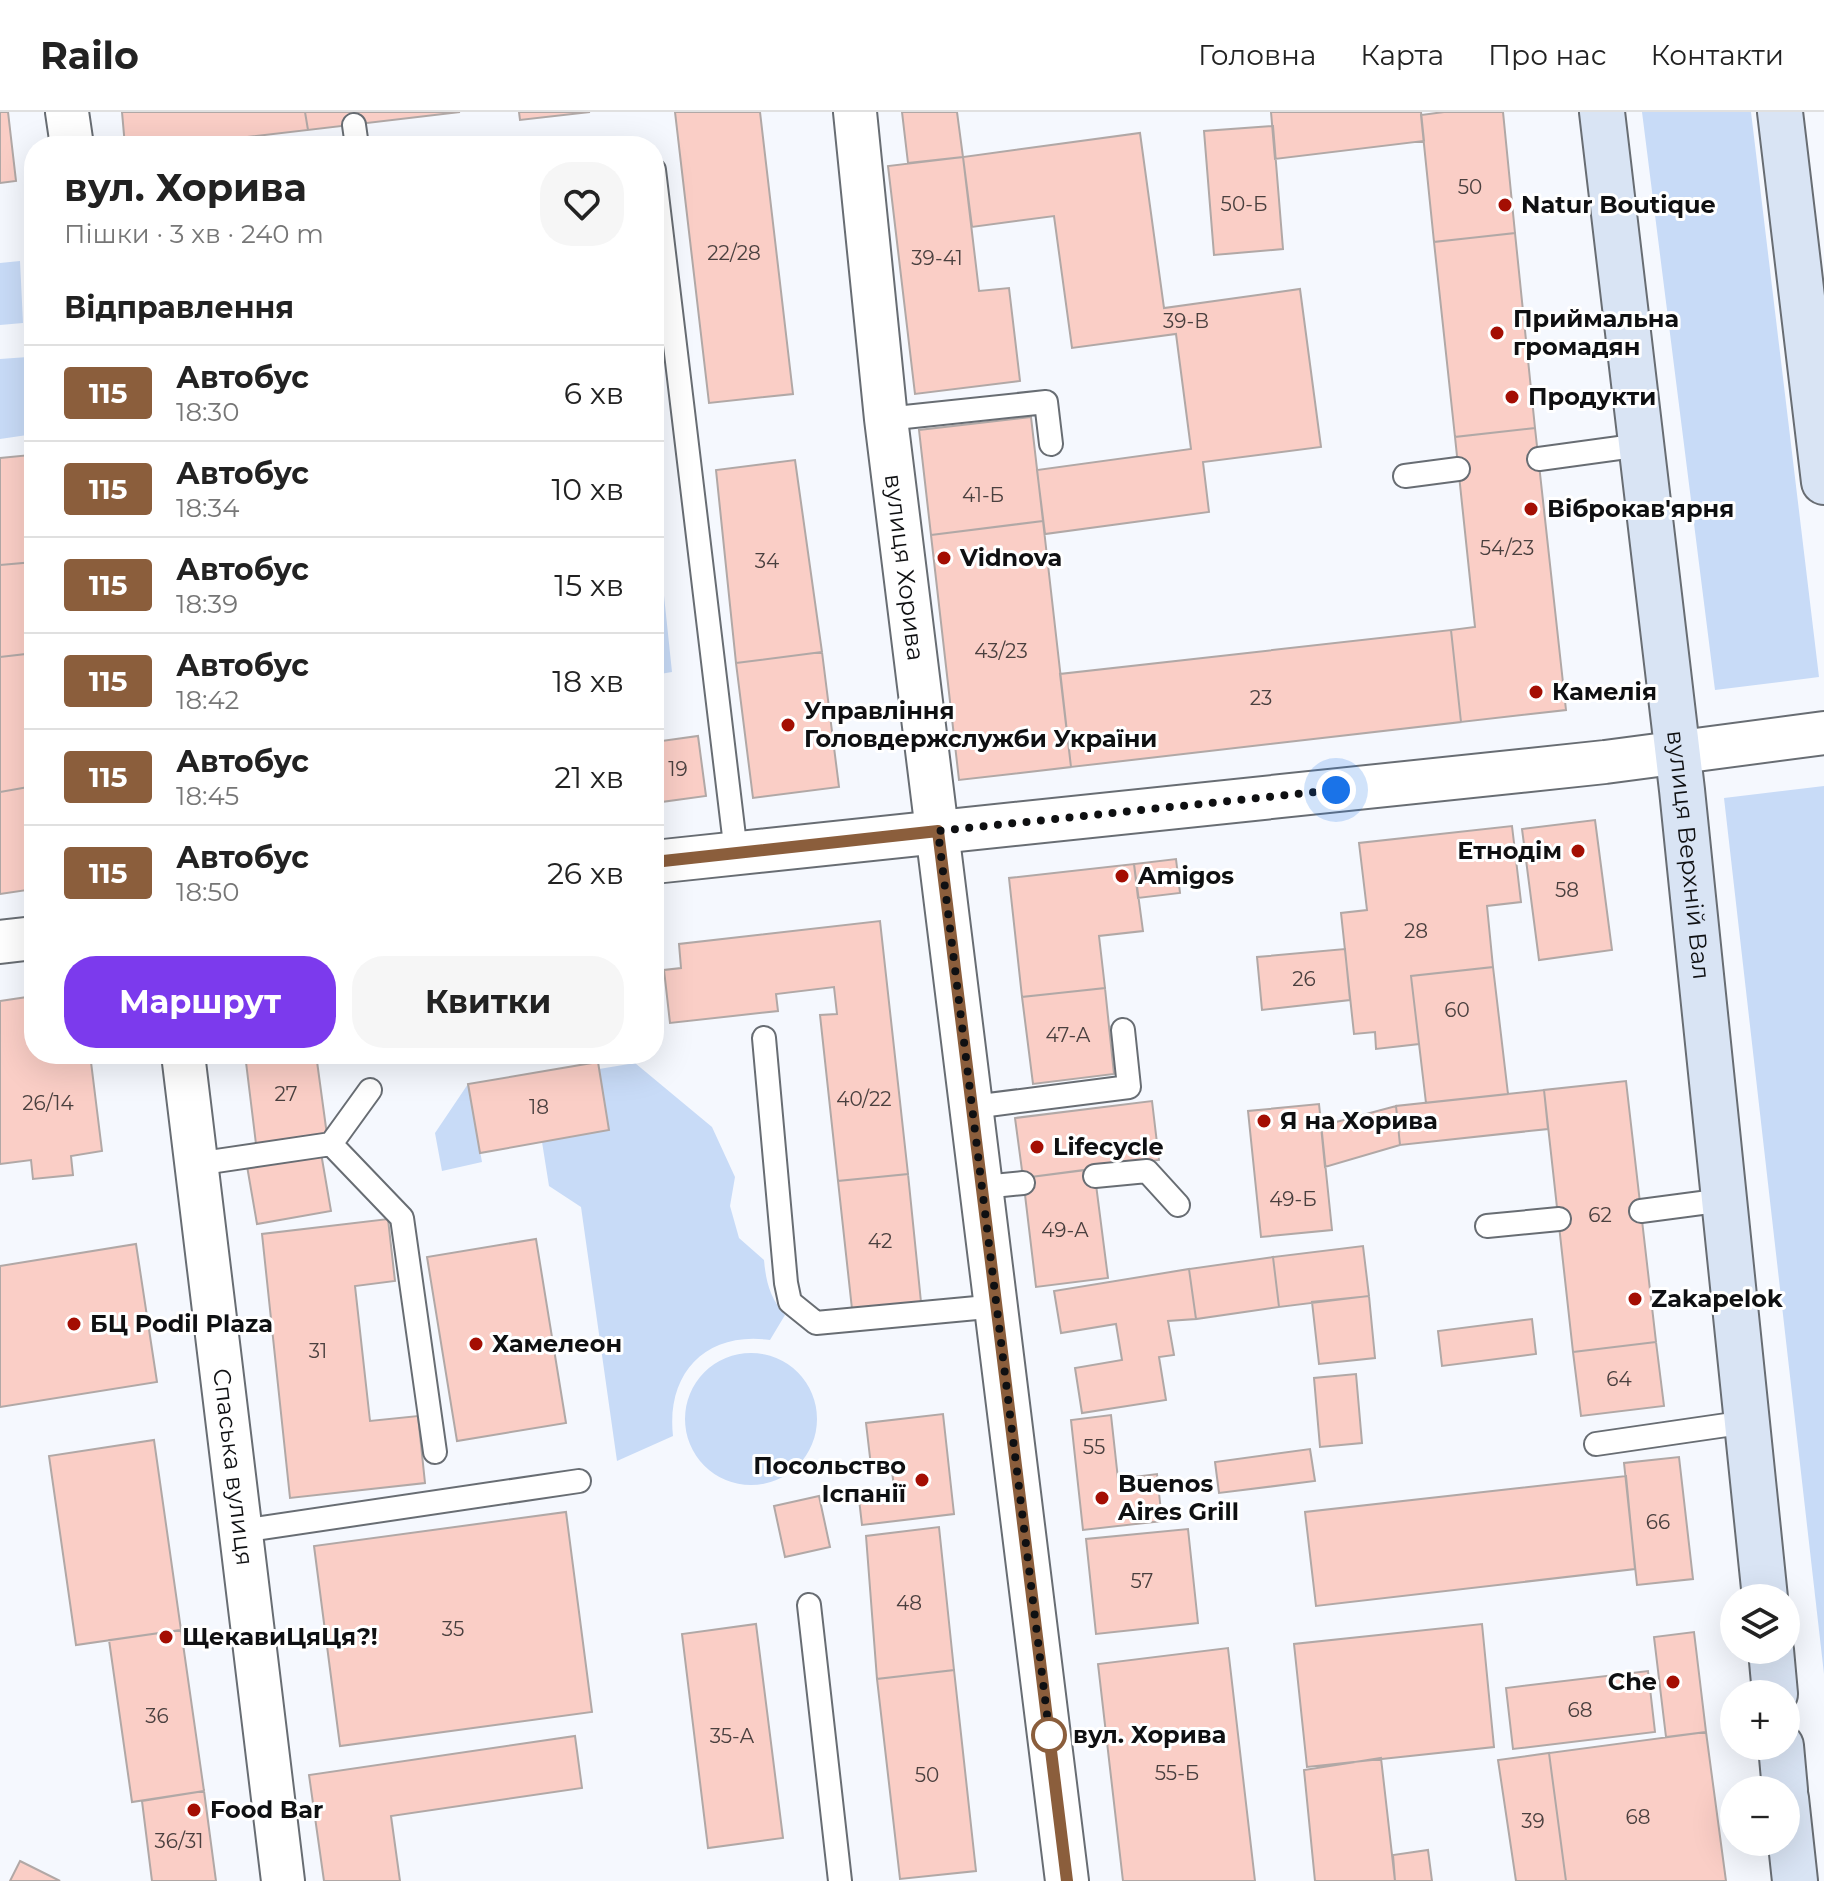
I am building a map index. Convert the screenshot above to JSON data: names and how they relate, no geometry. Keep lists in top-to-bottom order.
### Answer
{
  "streets": {
    "main road": ["вулиця Верхній Вал"],
    "street": ["вулиця Хорива", "Спаська вулиця"]
  },
  "places": [
    "Natur Boutique",
    "Приймальна громадян",
    "Продукти",
    "Віброкав'ярня",
    "Vidnova",
    "Камелія",
    "Управління Головдержслужби України",
    "Етнодім",
    "Amigos",
    "Я на Хорива",
    "Lifecycle",
    "Zakapelok",
    "БЦ Podil Plaza",
    "Хамелеон",
    "Посольство Іспанії",
    "Buenos Aires Grill",
    "ЩекавиЦяЦя?!",
    "Che",
    "вул. Хорива",
    "Food Bar"
  ],
  "lines": ["bus line 115"],
  "house_numbers": [
    "50",
    "50-Б",
    "22/28",
    "39-41",
    "39-В",
    "41-Б",
    "54/23",
    "34",
    "43/23",
    "23",
    "19",
    "58",
    "28",
    "26",
    "60",
    "47-А",
    "27",
    "40/22",
    "26/14",
    "18",
    "49-Б",
    "62",
    "49-А",
    "42",
    "31",
    "64",
    "55",
    "66",
    "57",
    "48",
    "35",
    "68",
    "36",
    "35-А",
    "55-Б",
    "50",
    "68",
    "39",
    "36/31"
  ],
  "page": {
    "header": "Railo",
    "nav": [
      "Головна",
      "Карта",
      "Про нас",
      "Контакти"
    ],
    "heading": [
      ["вул. Хорива", "Пішки · 3 хв · 240 m"],
      "Відправлення"
    ],
    "list": [
      {
        "mark": "115",
        "name": "Автобус",
        "note": "18:30",
        "value": "6 хв"
      },
      {
        "mark": "115",
        "name": "Автобус",
        "note": "18:34",
        "value": "10 хв"
      },
      {
        "mark": "115",
        "name": "Автобус",
        "note": "18:39",
        "value": "15 хв"
      },
      {
        "mark": "115",
        "name": "Автобус",
        "note": "18:42",
        "value": "18 хв"
      },
      {
        "mark": "115",
        "name": "Автобус",
        "note": "18:45",
        "value": "21 хв"
      },
      {
        "mark": "115",
        "name": "Автобус",
        "note": "18:50",
        "value": "26 хв"
      }
    ],
    "buttons": ["Маршрут", "Квитки"],
    "map_buttons": ["+", "−"]
  }
}
